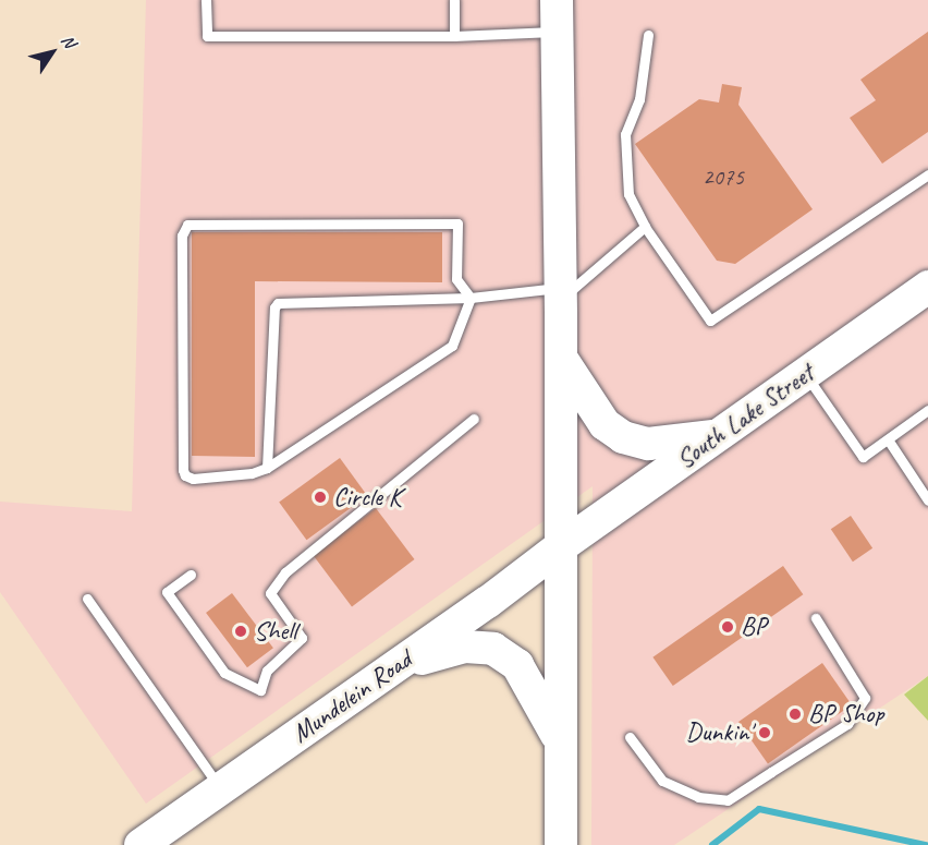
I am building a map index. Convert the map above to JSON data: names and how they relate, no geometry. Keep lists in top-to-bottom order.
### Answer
{
  "streets": {
    "main road": ["South Lake Street", "Mundelein Road"]
  },
  "crossings": [
    ["South Lake Street", "Mundelein Road"]
  ],
  "places": [
    "Circle K",
    "BP",
    "Shell",
    "BP Shop",
    "Dunkin'"
  ],
  "house_numbers": ["2075"],
  "north": "top right"
}
